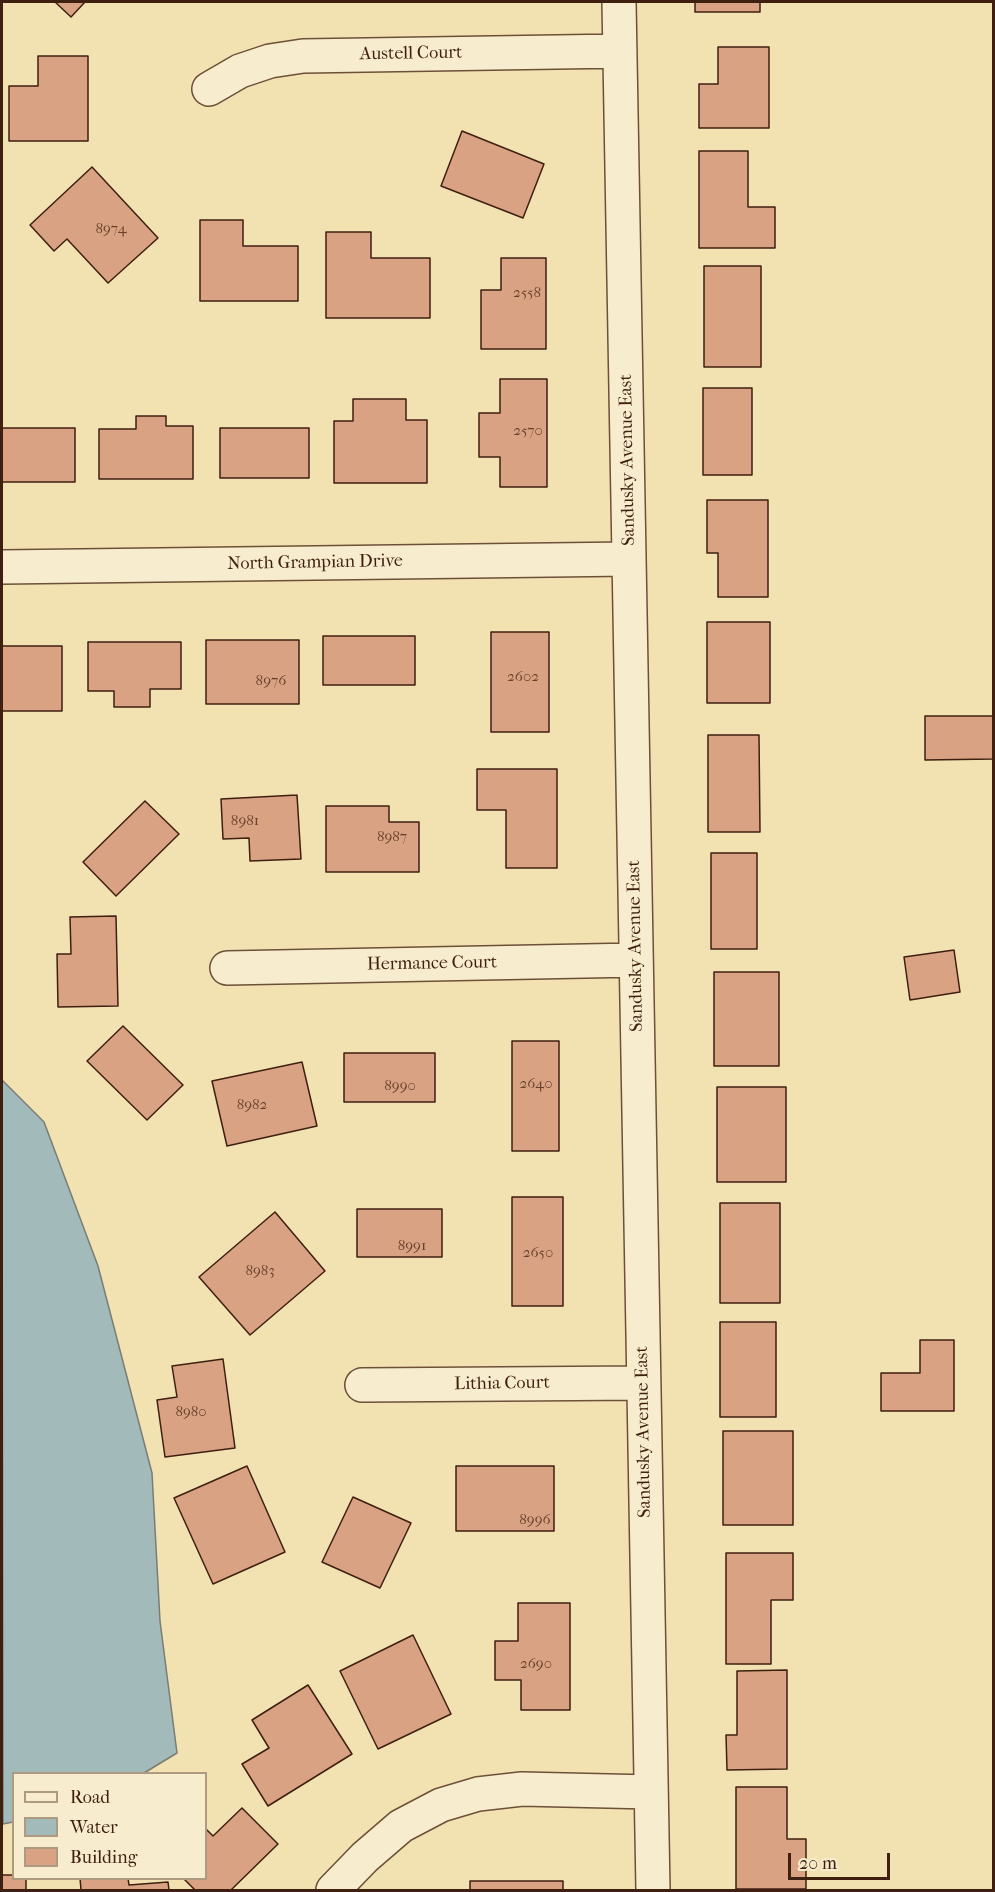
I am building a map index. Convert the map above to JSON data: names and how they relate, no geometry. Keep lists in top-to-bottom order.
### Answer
{
  "streets": {
    "street": [
      "Austell Court",
      "Sandusky Avenue East",
      "North Grampian Drive",
      "Hermance Court",
      "Lithia Court"
    ]
  },
  "crossings": [
    ["Austell Court", "Sandusky Avenue East"],
    ["Sandusky Avenue East", "North Grampian Drive"],
    ["Sandusky Avenue East", "Hermance Court"],
    ["Sandusky Avenue East", "Lithia Court"]
  ],
  "house_numbers": [
    "8974",
    "2558",
    "2570",
    "2602",
    "8976",
    "8981",
    "8987",
    "2640",
    "8990",
    "8982",
    "8991",
    "2650",
    "8983",
    "8980",
    "8996",
    "2690"
  ],
  "legend": ["Road", "Water", "Building"],
  "scale_bar": "20 m"
}
